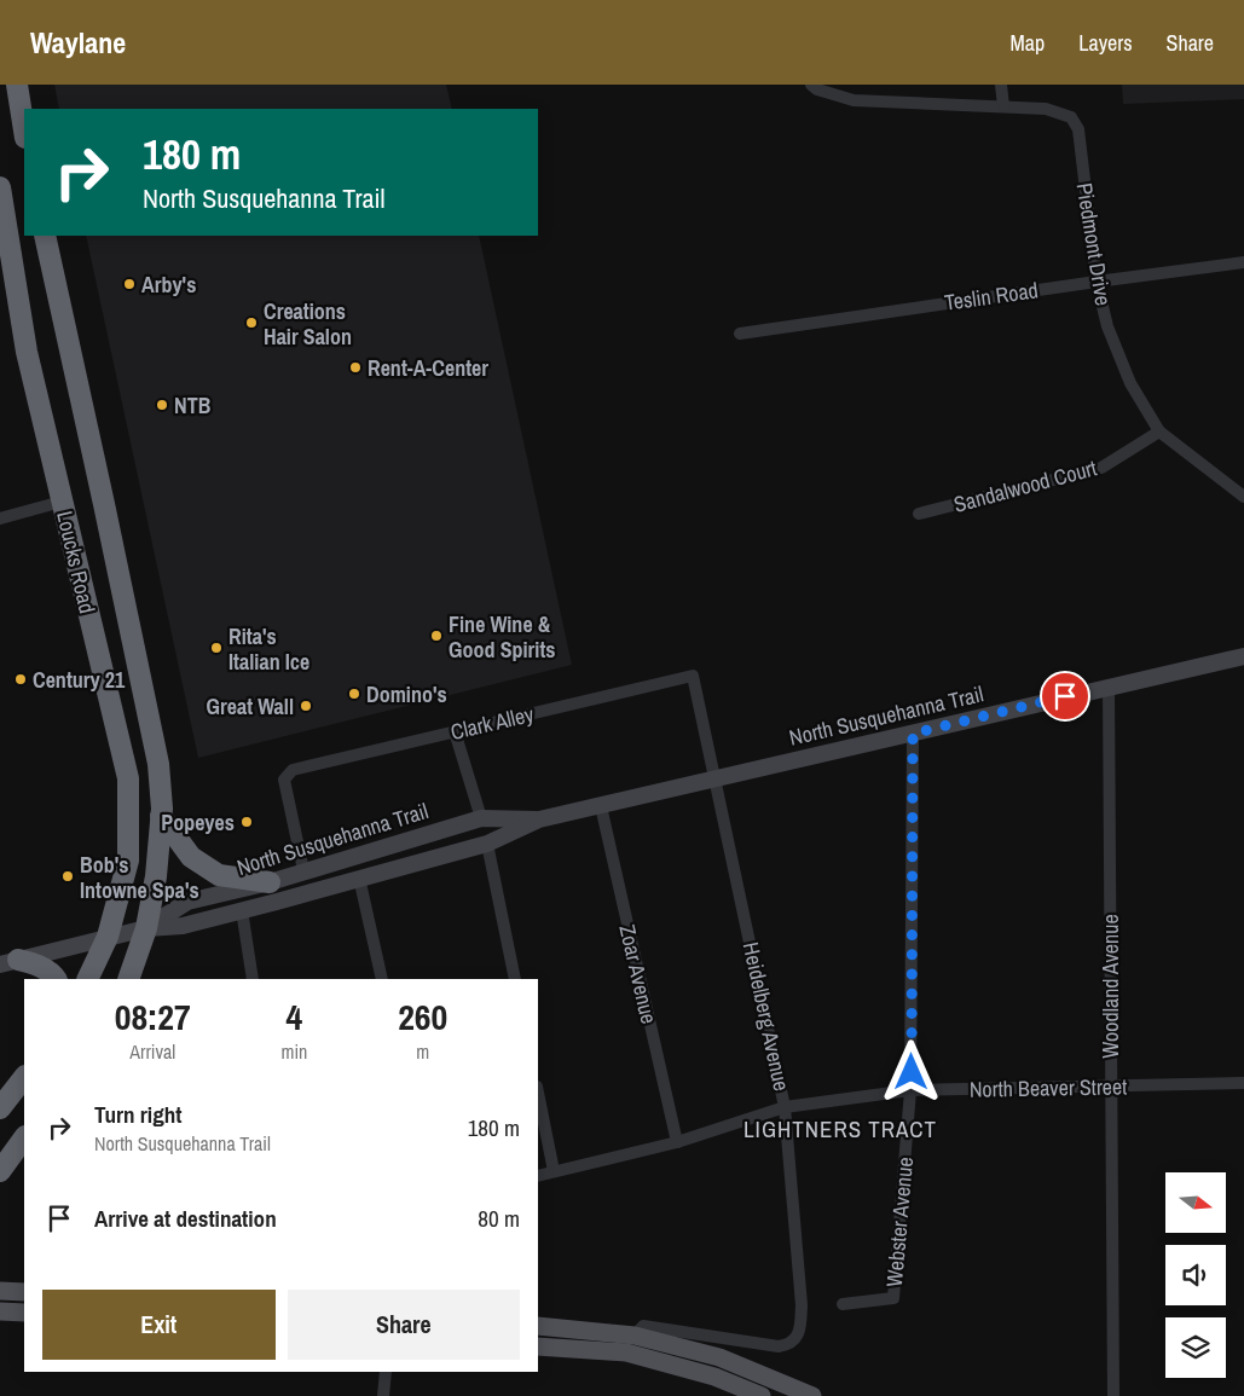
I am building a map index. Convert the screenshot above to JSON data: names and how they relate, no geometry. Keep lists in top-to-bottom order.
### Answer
{
  "streets": {
    "highway": ["Loucks Road"],
    "main road": ["North Susquehanna Trail"],
    "street": [
      "Piedmont Drive",
      "Teslin Road",
      "Sandalwood Court",
      "Clark Alley",
      "Zoar Avenue",
      "Woodland Avenue",
      "Heidelberg Avenue",
      "North Beaver Street",
      "Webster Avenue"
    ]
  },
  "crossings": [
    ["Piedmont Drive", "Teslin Road"],
    ["Piedmont Drive", "Sandalwood Court"],
    ["Loucks Road", "North Susquehanna Trail"],
    ["North Susquehanna Trail", "Clark Alley"],
    ["North Susquehanna Trail", "Zoar Avenue"],
    ["North Susquehanna Trail", "Woodland Avenue"],
    ["North Susquehanna Trail", "Heidelberg Avenue"],
    ["North Susquehanna Trail", "Webster Avenue"],
    ["Clark Alley", "Heidelberg Avenue"],
    ["Zoar Avenue", "North Beaver Street"],
    ["Woodland Avenue", "North Beaver Street"],
    ["Heidelberg Avenue", "North Beaver Street"],
    ["North Beaver Street", "Webster Avenue"]
  ],
  "districts": ["LIGHTNERS TRACT"],
  "places": [
    "Arby's",
    "Creations Hair Salon",
    "Rent-A-Center",
    "NTB",
    "Fine Wine & Good Spirits",
    "Rita's Italian Ice",
    "Century 21",
    "Domino's",
    "Great Wall",
    "Popeyes",
    "Bob's Intowne Spa's"
  ],
  "north": "right",
  "page": {
    "header": "Waylane",
    "nav": ["Map", "Layers", "Share"],
    "turn": ["180 m", "North Susquehanna Trail"],
    "eta": [
      "08:27",
      "Arrival",
      "4",
      "min",
      "260",
      "m"
    ],
    "list": [
      {
        "name": "Turn right",
        "note": "North Susquehanna Trail",
        "value": "180 m"
      },
      {
        "name": "Arrive at destination",
        "value": "80 m"
      }
    ],
    "buttons": ["Exit", "Share"]
  }
}
